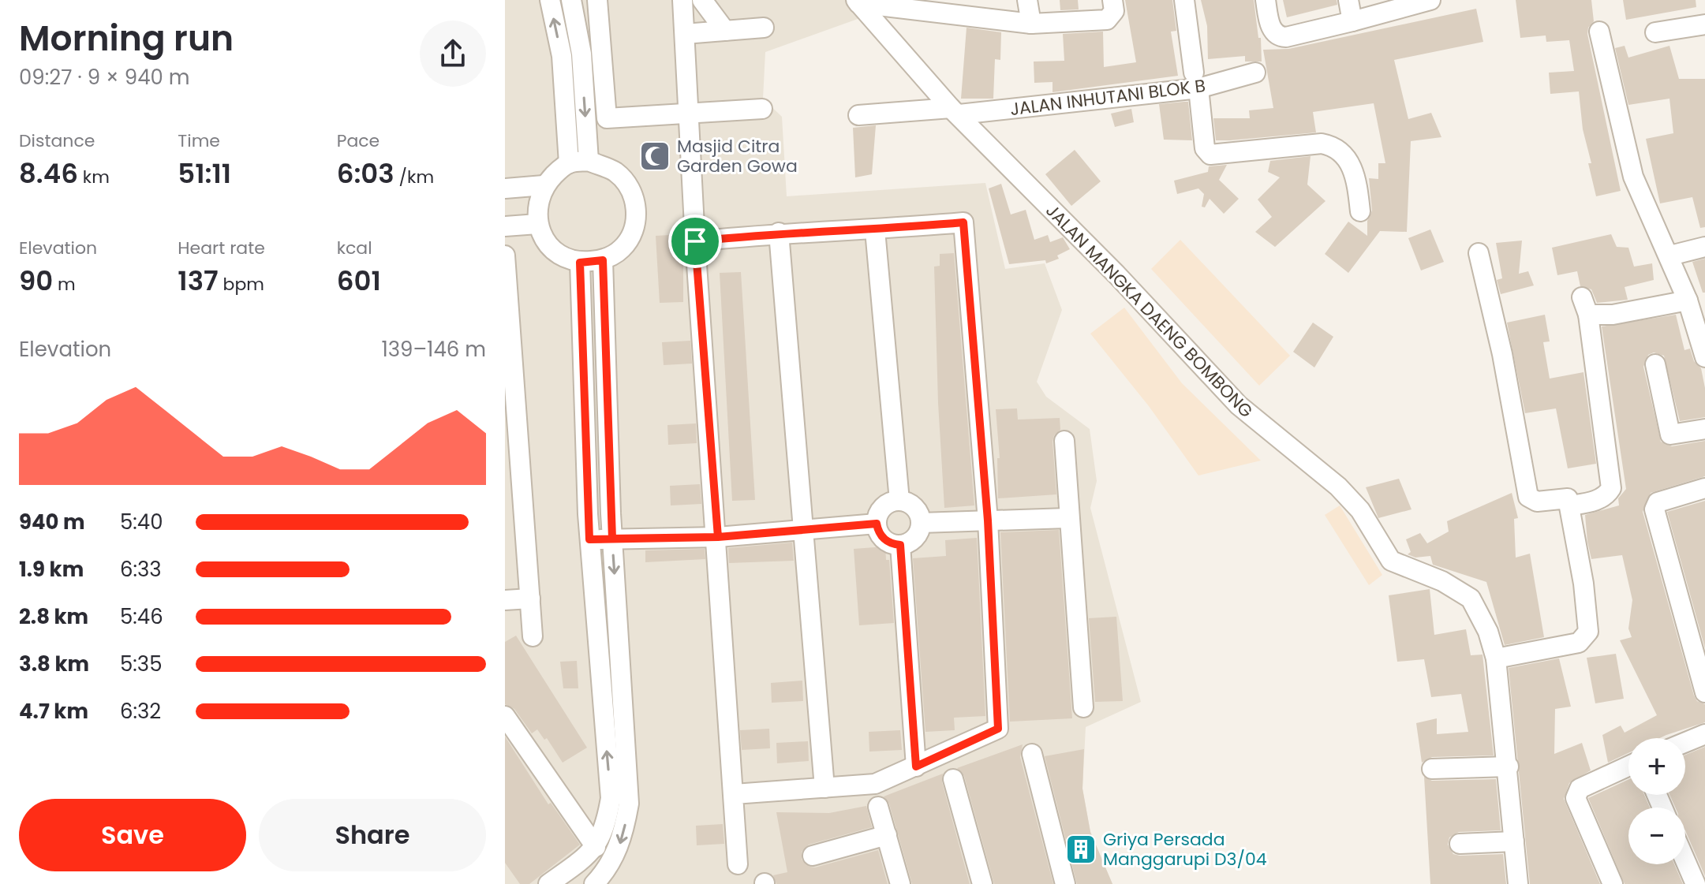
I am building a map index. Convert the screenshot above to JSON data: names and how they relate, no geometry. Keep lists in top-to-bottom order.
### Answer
{
  "streets": {
    "street": ["JALAN INHUTANI BLOK B", "JALAN MANGKA DAENG BOMBONG"]
  },
  "crossings": [
    ["JALAN INHUTANI BLOK B", "JALAN MANGKA DAENG BOMBONG"]
  ],
  "places": {
    "mosque": ["Masjid Citra Garden Gowa"],
    "building": ["Griya Persada Manggarupi D3/04"]
  },
  "page": {
    "heading": ["Morning run", "09:27 · 9 × 940 m"],
    "stats": [
      ["Distance", "8.46 km"],
      ["Time", "51:11"],
      ["Pace", "6:03 /km"],
      ["Elevation", "90 m"],
      ["Heart rate", "137 bpm"],
      ["kcal", "601"]
    ],
    "chart": ["Elevation", "139–146 m"],
    "list": [
      {
        "name": "940 m",
        "note": "5:40"
      },
      {
        "name": "1.9 km",
        "note": "6:33"
      },
      {
        "name": "2.8 km",
        "note": "5:46"
      },
      {
        "name": "3.8 km",
        "note": "5:35"
      },
      {
        "name": "4.7 km",
        "note": "6:32"
      }
    ],
    "map_buttons": ["+", "−"],
    "buttons": ["Save", "Share"]
  }
}
